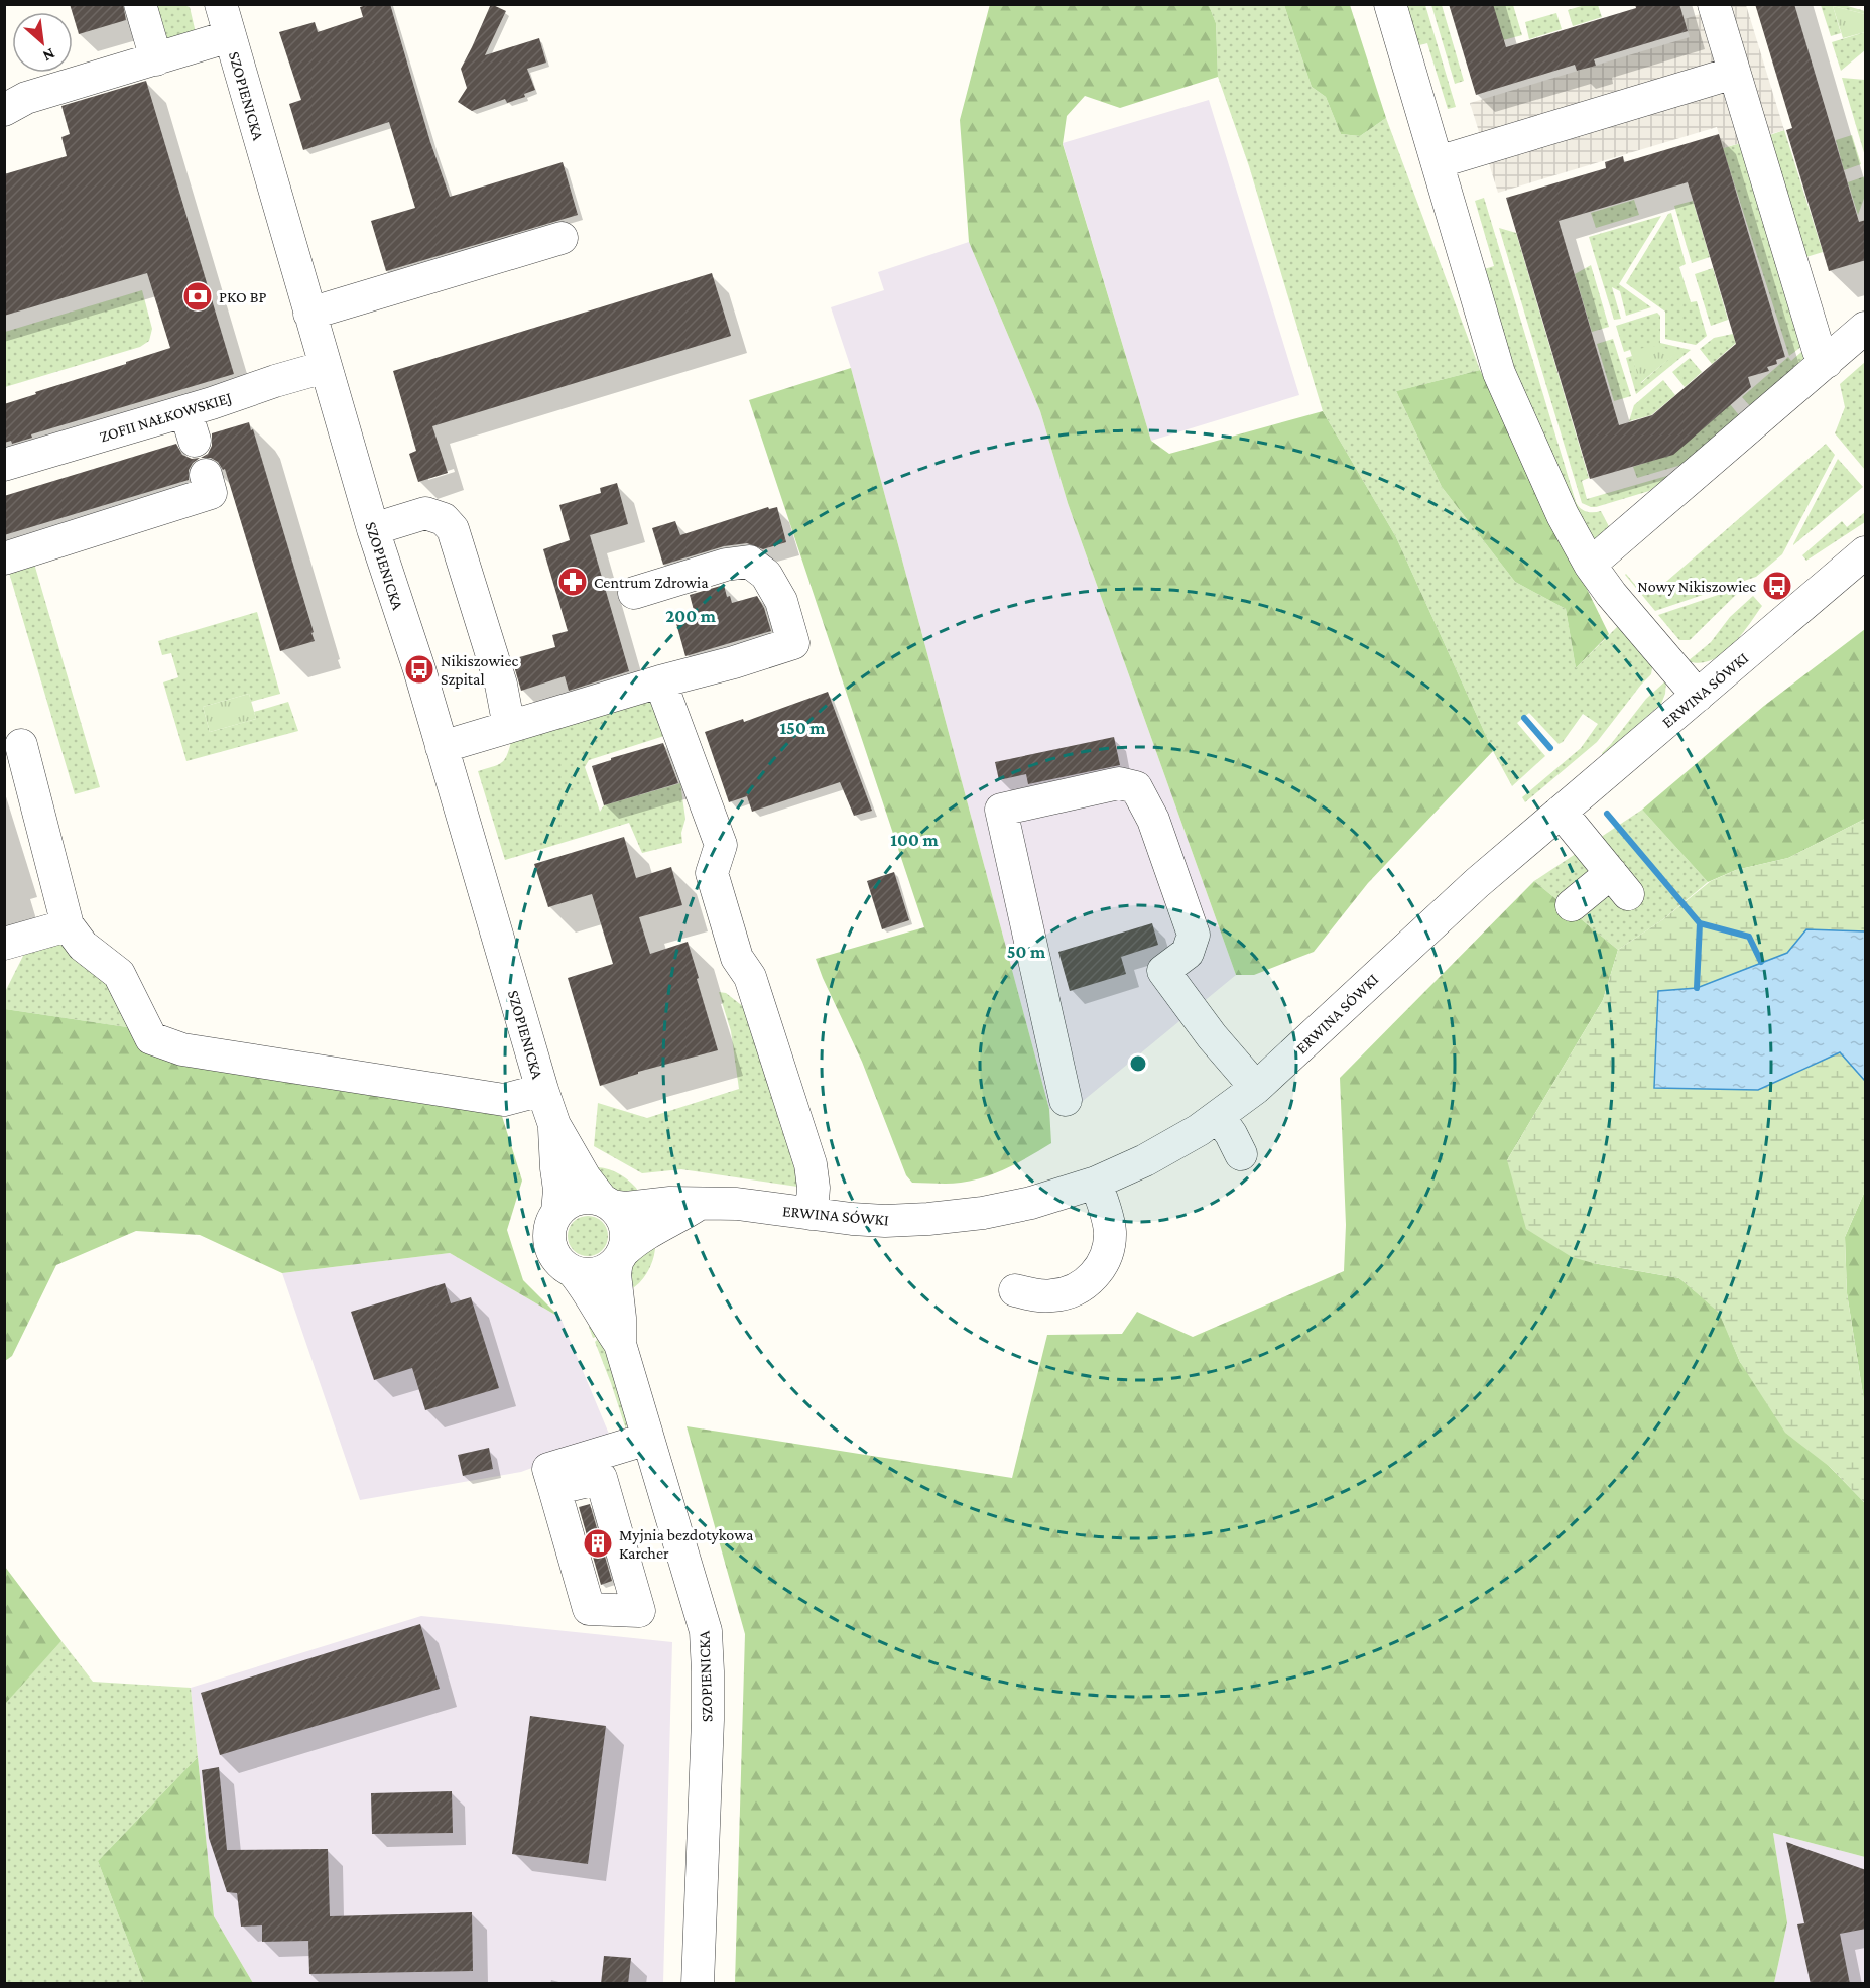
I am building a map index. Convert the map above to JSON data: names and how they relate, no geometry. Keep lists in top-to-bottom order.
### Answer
{
  "streets": {
    "street": ["SZOPIENICKA", "ZOFII NAŁKOWSKIEJ", "ERWINA SÓWKI"]
  },
  "crossings": [
    ["SZOPIENICKA", "ZOFII NAŁKOWSKIEJ"],
    ["SZOPIENICKA", "ERWINA SÓWKI"]
  ],
  "places": {
    "bank": ["PKO BP"],
    "pharmacy": ["Centrum Zdrowia"],
    "bus stop": ["Nowy Nikiszowiec", "Nikiszowiec Szpital"],
    "building": ["Myjnia bezdotykowa Karcher"]
  },
  "north": "bottom right",
  "rings": [
    "200 m",
    "150 m",
    "100 m",
    "50 m"
  ]
}
